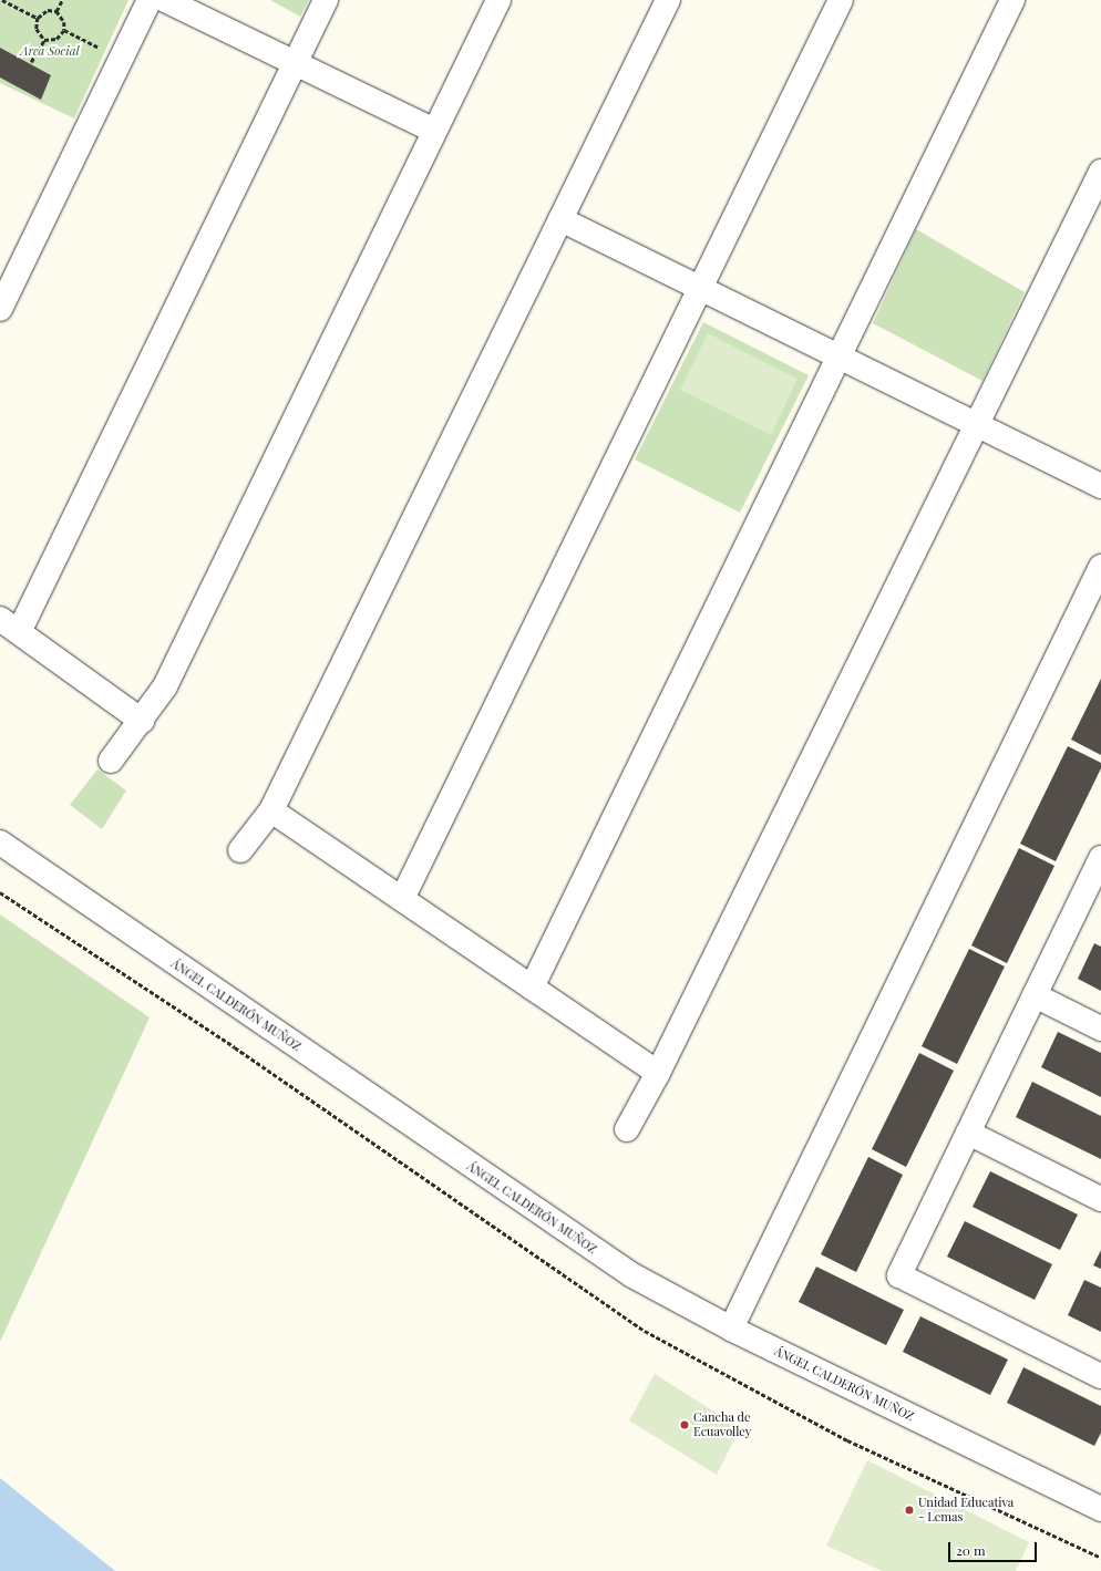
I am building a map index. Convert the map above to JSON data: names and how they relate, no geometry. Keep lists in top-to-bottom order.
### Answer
{
  "streets": {
    "street": ["ÁNGEL CALDERÓN MUÑOZ"]
  },
  "parks": ["Area Social"],
  "places": ["Cancha de Ecuavolley", "Unidad Educativa - Lemas"],
  "scale_bar": "20 m"
}
